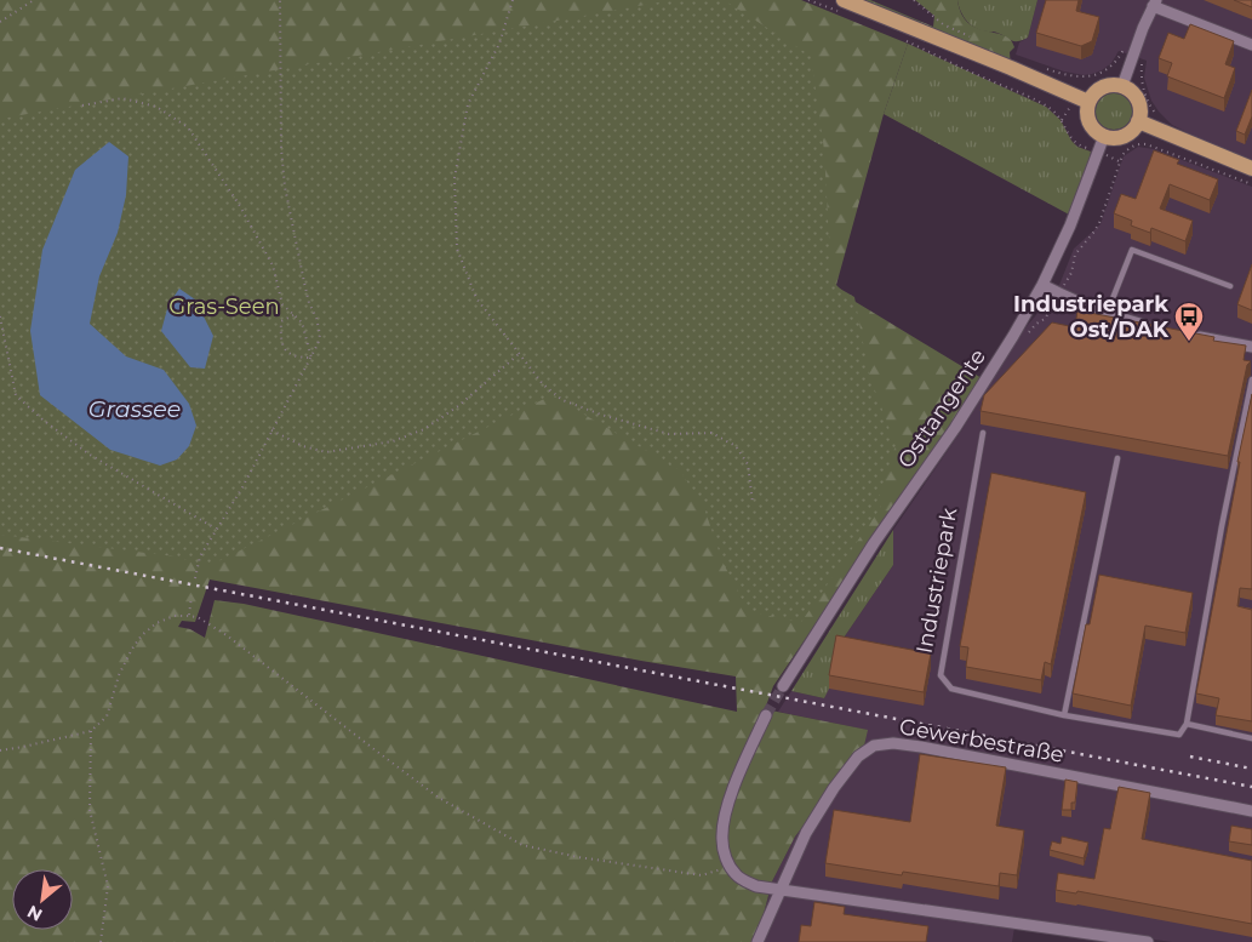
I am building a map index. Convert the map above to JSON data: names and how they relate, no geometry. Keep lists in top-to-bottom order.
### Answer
{
  "streets": {
    "street": ["Osttangente", "Gewerbestraße"],
    "lane": ["Industriepark"]
  },
  "water": ["Grassee"],
  "parks": ["Gras-Seen"],
  "places": {
    "bus stop": ["Industriepark Ost/DAK"]
  },
  "north": "bottom left"
}
